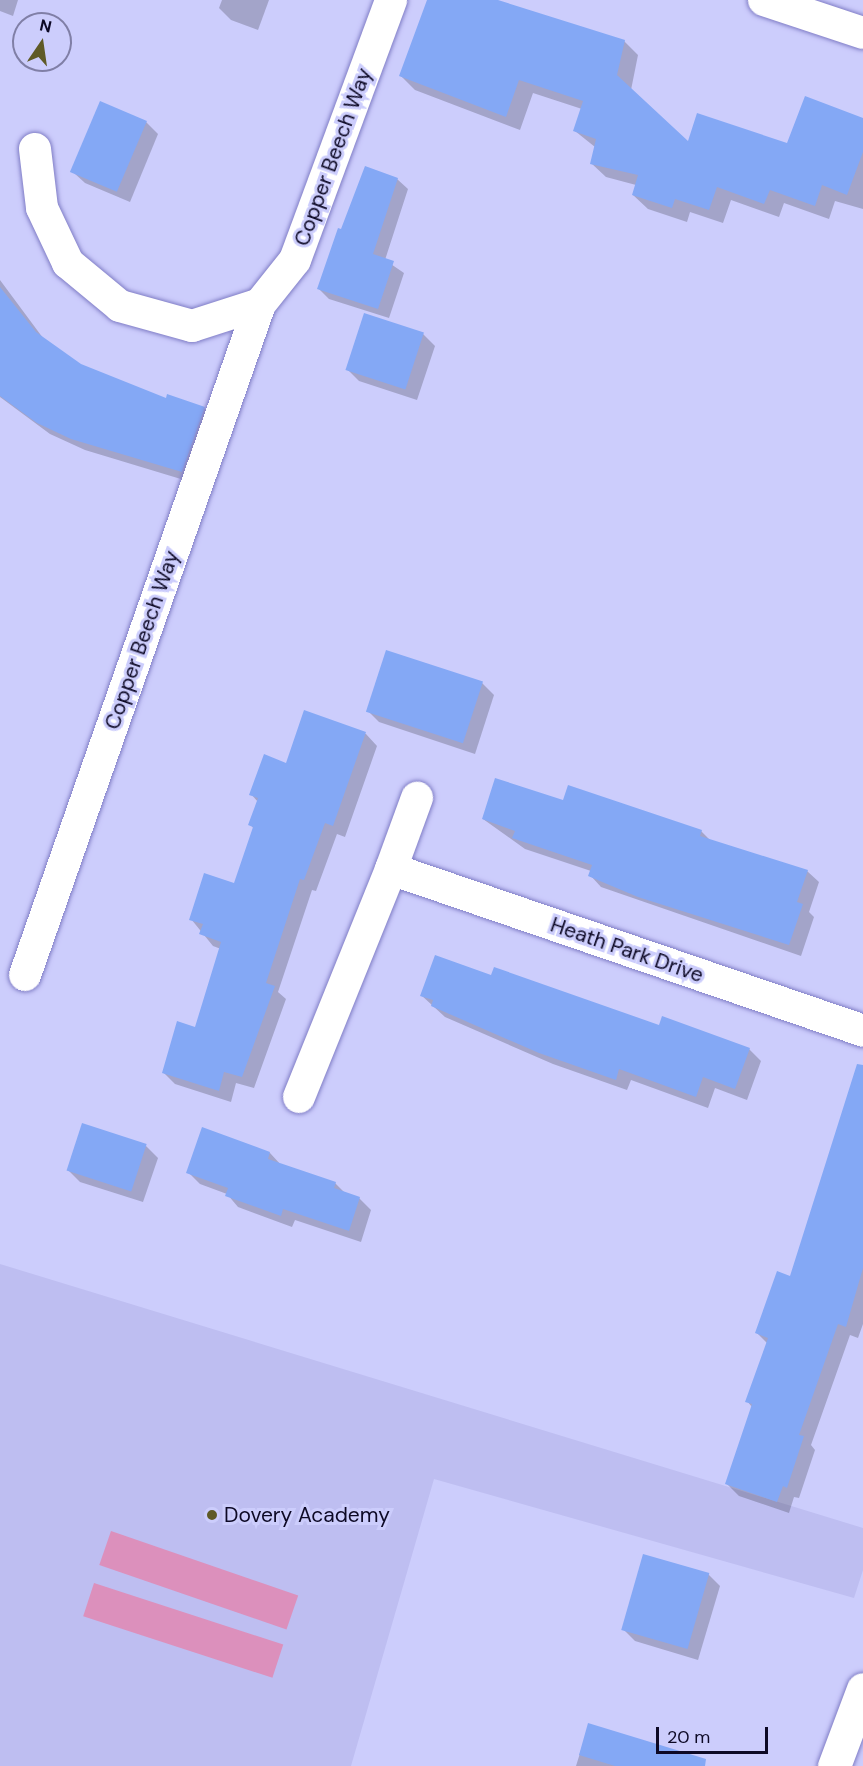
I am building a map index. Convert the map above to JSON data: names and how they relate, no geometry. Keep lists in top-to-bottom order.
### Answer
{
  "streets": {
    "street": ["Copper Beech Way", "Heath Park Drive"]
  },
  "places": ["Dovery Academy"],
  "scale_bar": "20 m",
  "north": "top"
}
